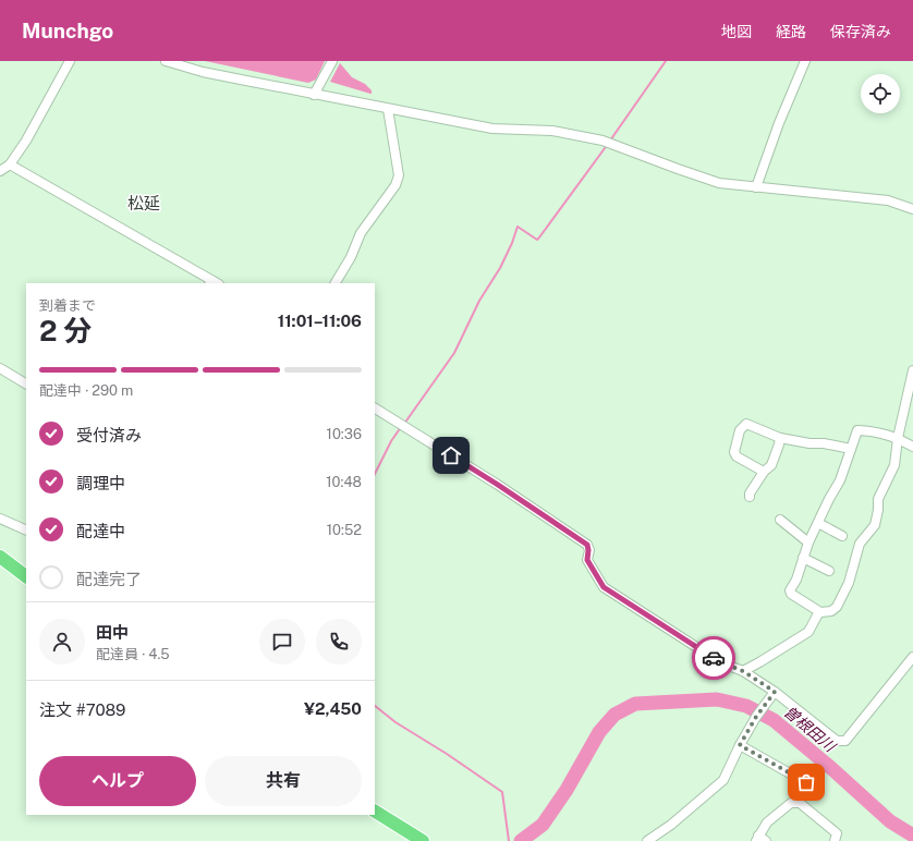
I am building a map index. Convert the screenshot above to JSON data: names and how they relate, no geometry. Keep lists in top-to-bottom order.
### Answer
{
  "districts": ["松延"],
  "water": ["曽根田川"],
  "page": {
    "header": "Munchgo",
    "nav": ["地図", "経路", "保存済み"],
    "heading": ["2 分", "到着まで", "11:01–11:06"],
    "panel": [
      "田中",
      "配達員 · 4.5",
      "注文 #7089",
      "¥2,450"
    ],
    "bar": "配達中 · 290 m",
    "list": [
      ["受付済み", "10:36"],
      ["調理中", "10:48"],
      ["配達中", "10:52"],
      "配達完了"
    ],
    "buttons": ["ヘルプ", "共有"]
  }
}
